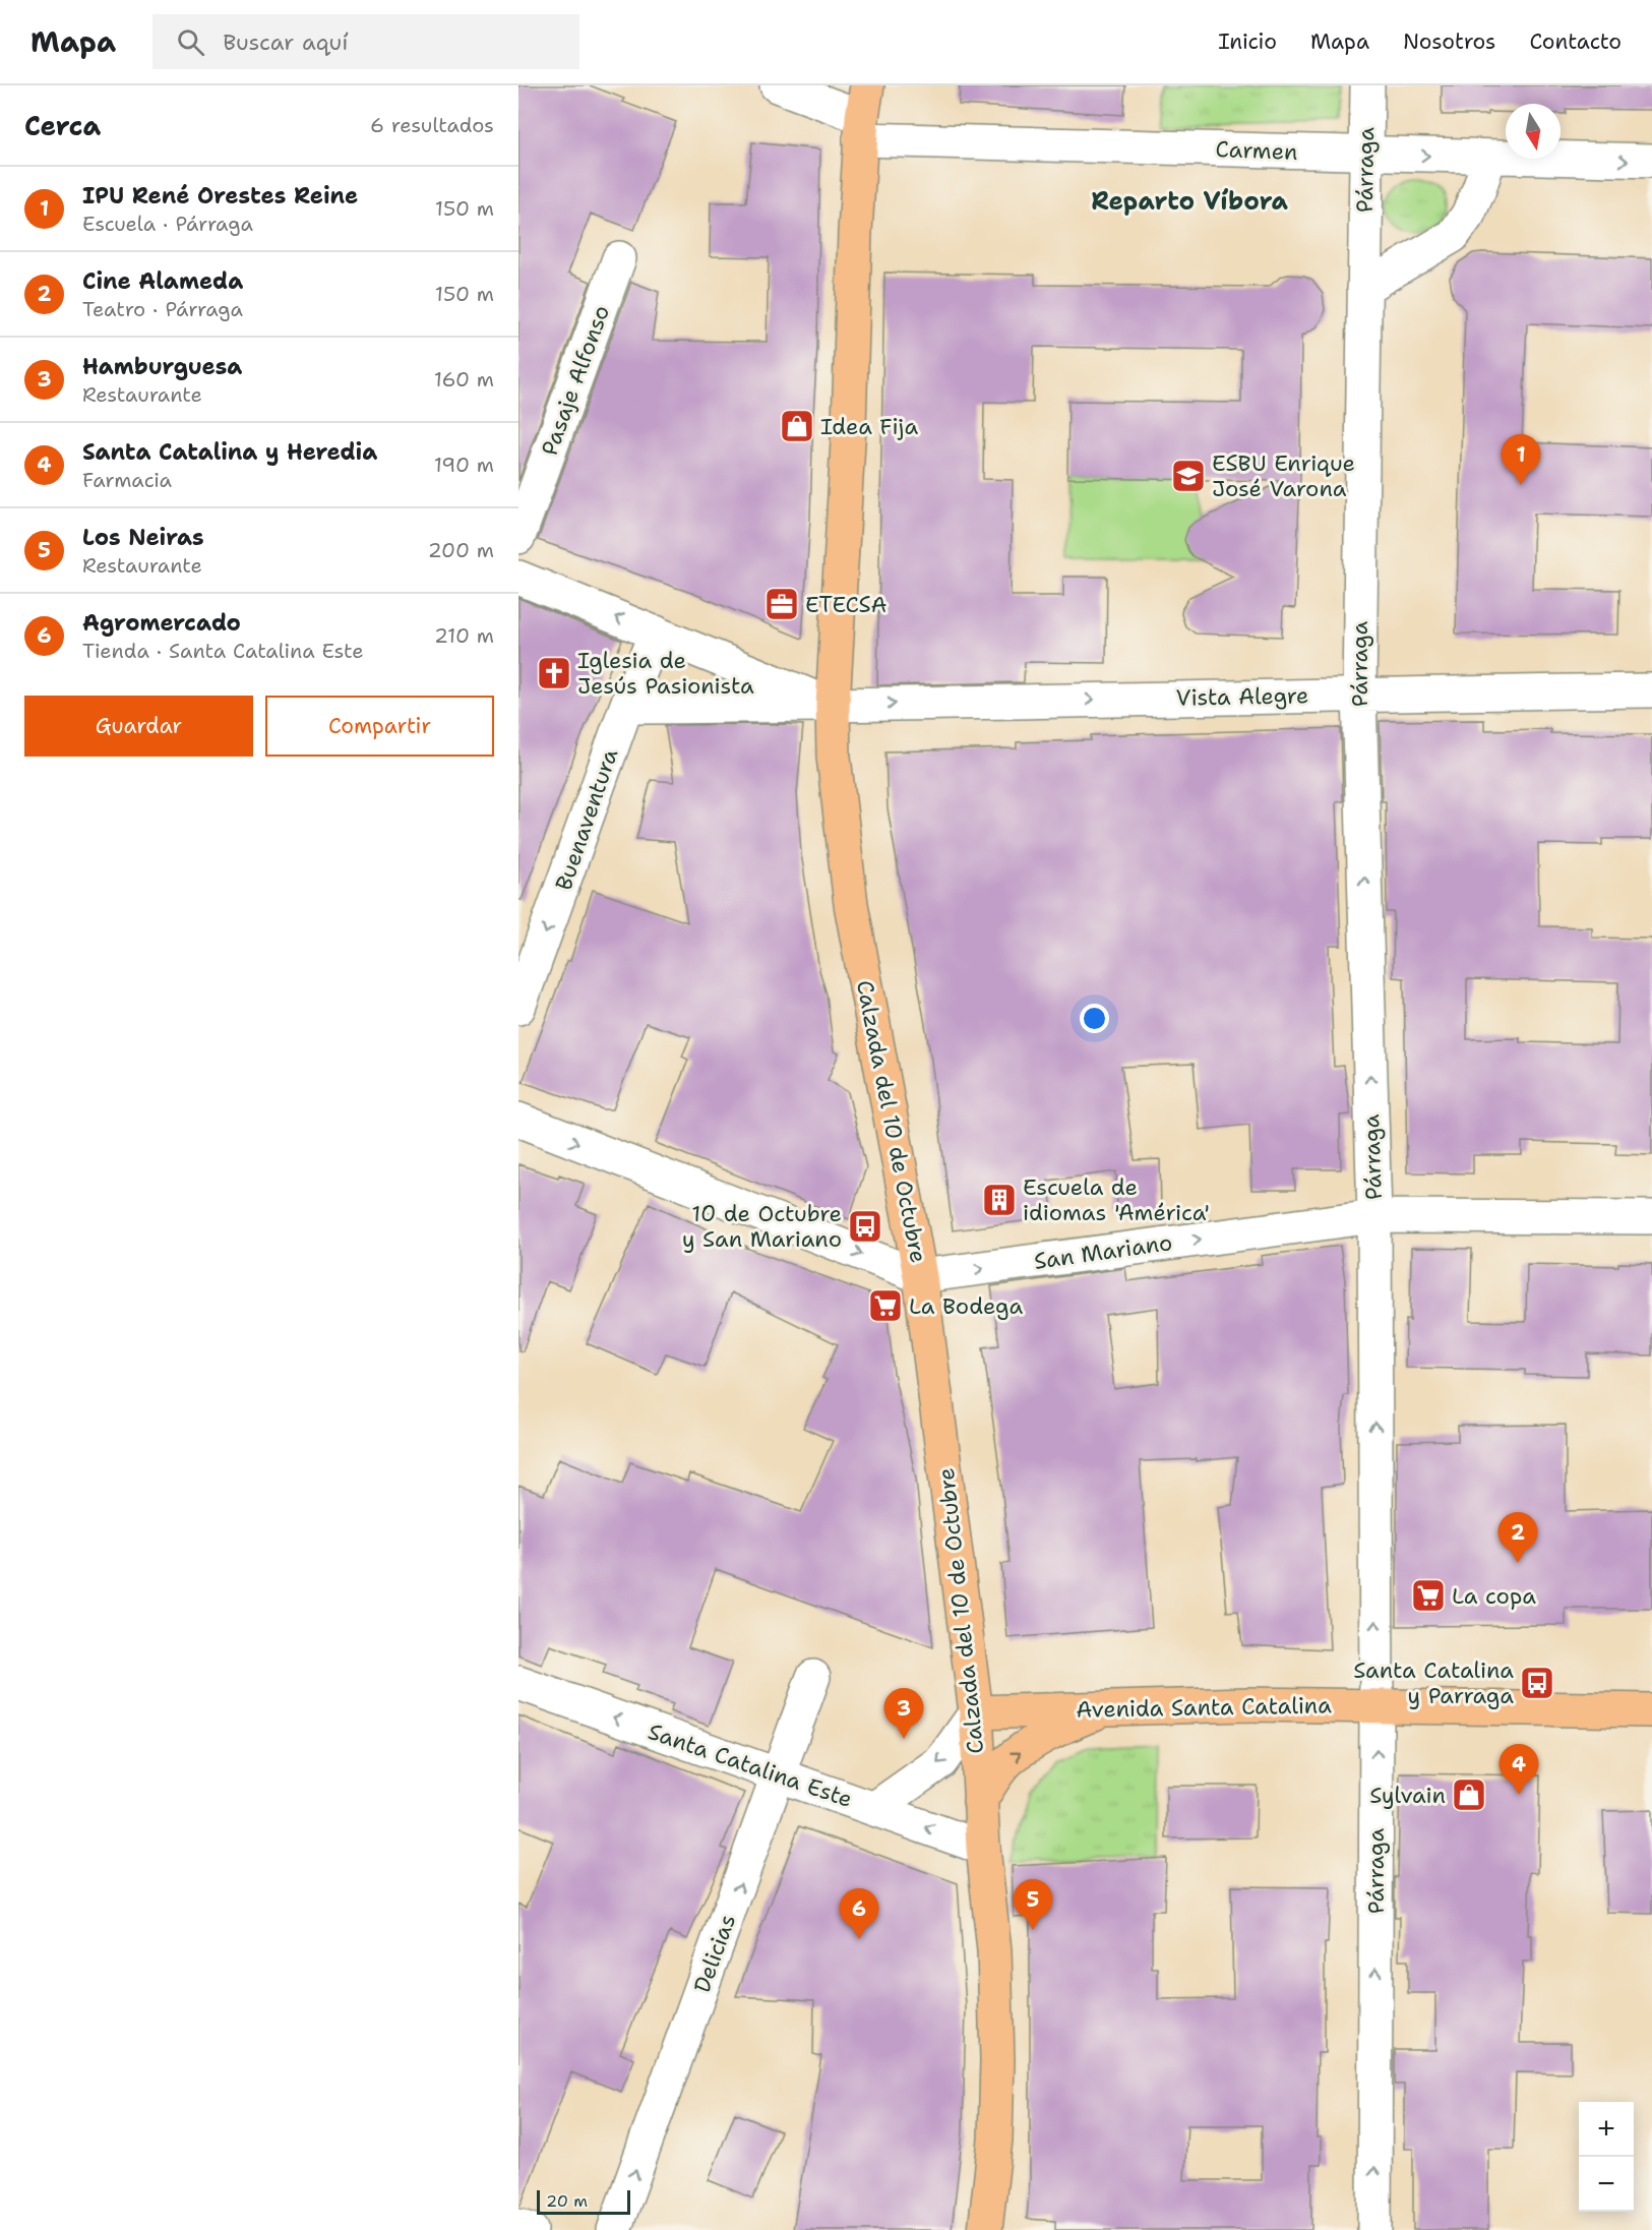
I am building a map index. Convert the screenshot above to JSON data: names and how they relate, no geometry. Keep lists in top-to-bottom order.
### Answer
{
  "streets": {
    "main road": ["Calzada del 10 de Octubre", "Avenida Santa Catalina"],
    "street": [
      "Carmen",
      "Párraga",
      "Pasaje Alfonso",
      "Vista Alegre",
      "Buenaventura",
      "San Mariano",
      "Santa Catalina Este",
      "Delicias"
    ]
  },
  "crossings": [
    ["Carmen", "Párraga"],
    ["Carmen", "Calzada del 10 de Octubre"],
    ["Párraga", "Vista Alegre"],
    ["Párraga", "San Mariano"],
    ["Párraga", "Avenida Santa Catalina"],
    ["Vista Alegre", "Buenaventura"],
    ["Vista Alegre", "Calzada del 10 de Octubre"],
    ["Calzada del 10 de Octubre", "San Mariano"],
    ["Calzada del 10 de Octubre", "Avenida Santa Catalina"],
    ["Calzada del 10 de Octubre", "Santa Catalina Este"],
    ["Santa Catalina Este", "Delicias"]
  ],
  "one_way": [
    "Párraga",
    "Vista Alegre",
    "Buenaventura",
    "San Mariano",
    "Santa Catalina Este",
    "Delicias"
  ],
  "districts": ["Reparto Víbora"],
  "places": {
    "shop": ["Idea Fija", "Sylvain"],
    "school or university": ["ESBU Enrique José Varona"],
    "office": ["ETECSA"],
    "church": ["Iglesia de Jesús Pasionista"],
    "building": ["Escuela de idiomas 'América'"],
    "bus stop": ["10 de Octubre y San Mariano", "Santa Catalina y Parraga"],
    "supermarket": ["La Bodega", "La copa"]
  },
  "scale_bar": "20 m",
  "north": "bottom",
  "page": {
    "header": "Mapa",
    "search": "Buscar aquí",
    "nav": [
      "Inicio",
      "Mapa",
      "Nosotros",
      "Contacto"
    ],
    "heading": ["Cerca", "6 resultados"],
    "list": [
      {
        "mark": "1",
        "name": "IPU René Orestes Reine",
        "note": "Escuela · Párraga",
        "value": "150 m"
      },
      {
        "mark": "2",
        "name": "Cine Alameda",
        "note": "Teatro · Párraga",
        "value": "150 m"
      },
      {
        "mark": "3",
        "name": "Hamburguesa",
        "note": "Restaurante",
        "value": "160 m"
      },
      {
        "mark": "4",
        "name": "Santa Catalina y Heredia",
        "note": "Farmacia",
        "value": "190 m"
      },
      {
        "mark": "5",
        "name": "Los Neiras",
        "note": "Restaurante",
        "value": "200 m"
      },
      {
        "mark": "6",
        "name": "Agromercado",
        "note": "Tienda · Santa Catalina Este",
        "value": "210 m"
      }
    ],
    "pins": [
      "1",
      "2",
      "3",
      "4",
      "5",
      "6"
    ],
    "buttons": ["Guardar", "Compartir"],
    "map_buttons": ["+", "−"],
    "scale": "20 m"
  }
}
